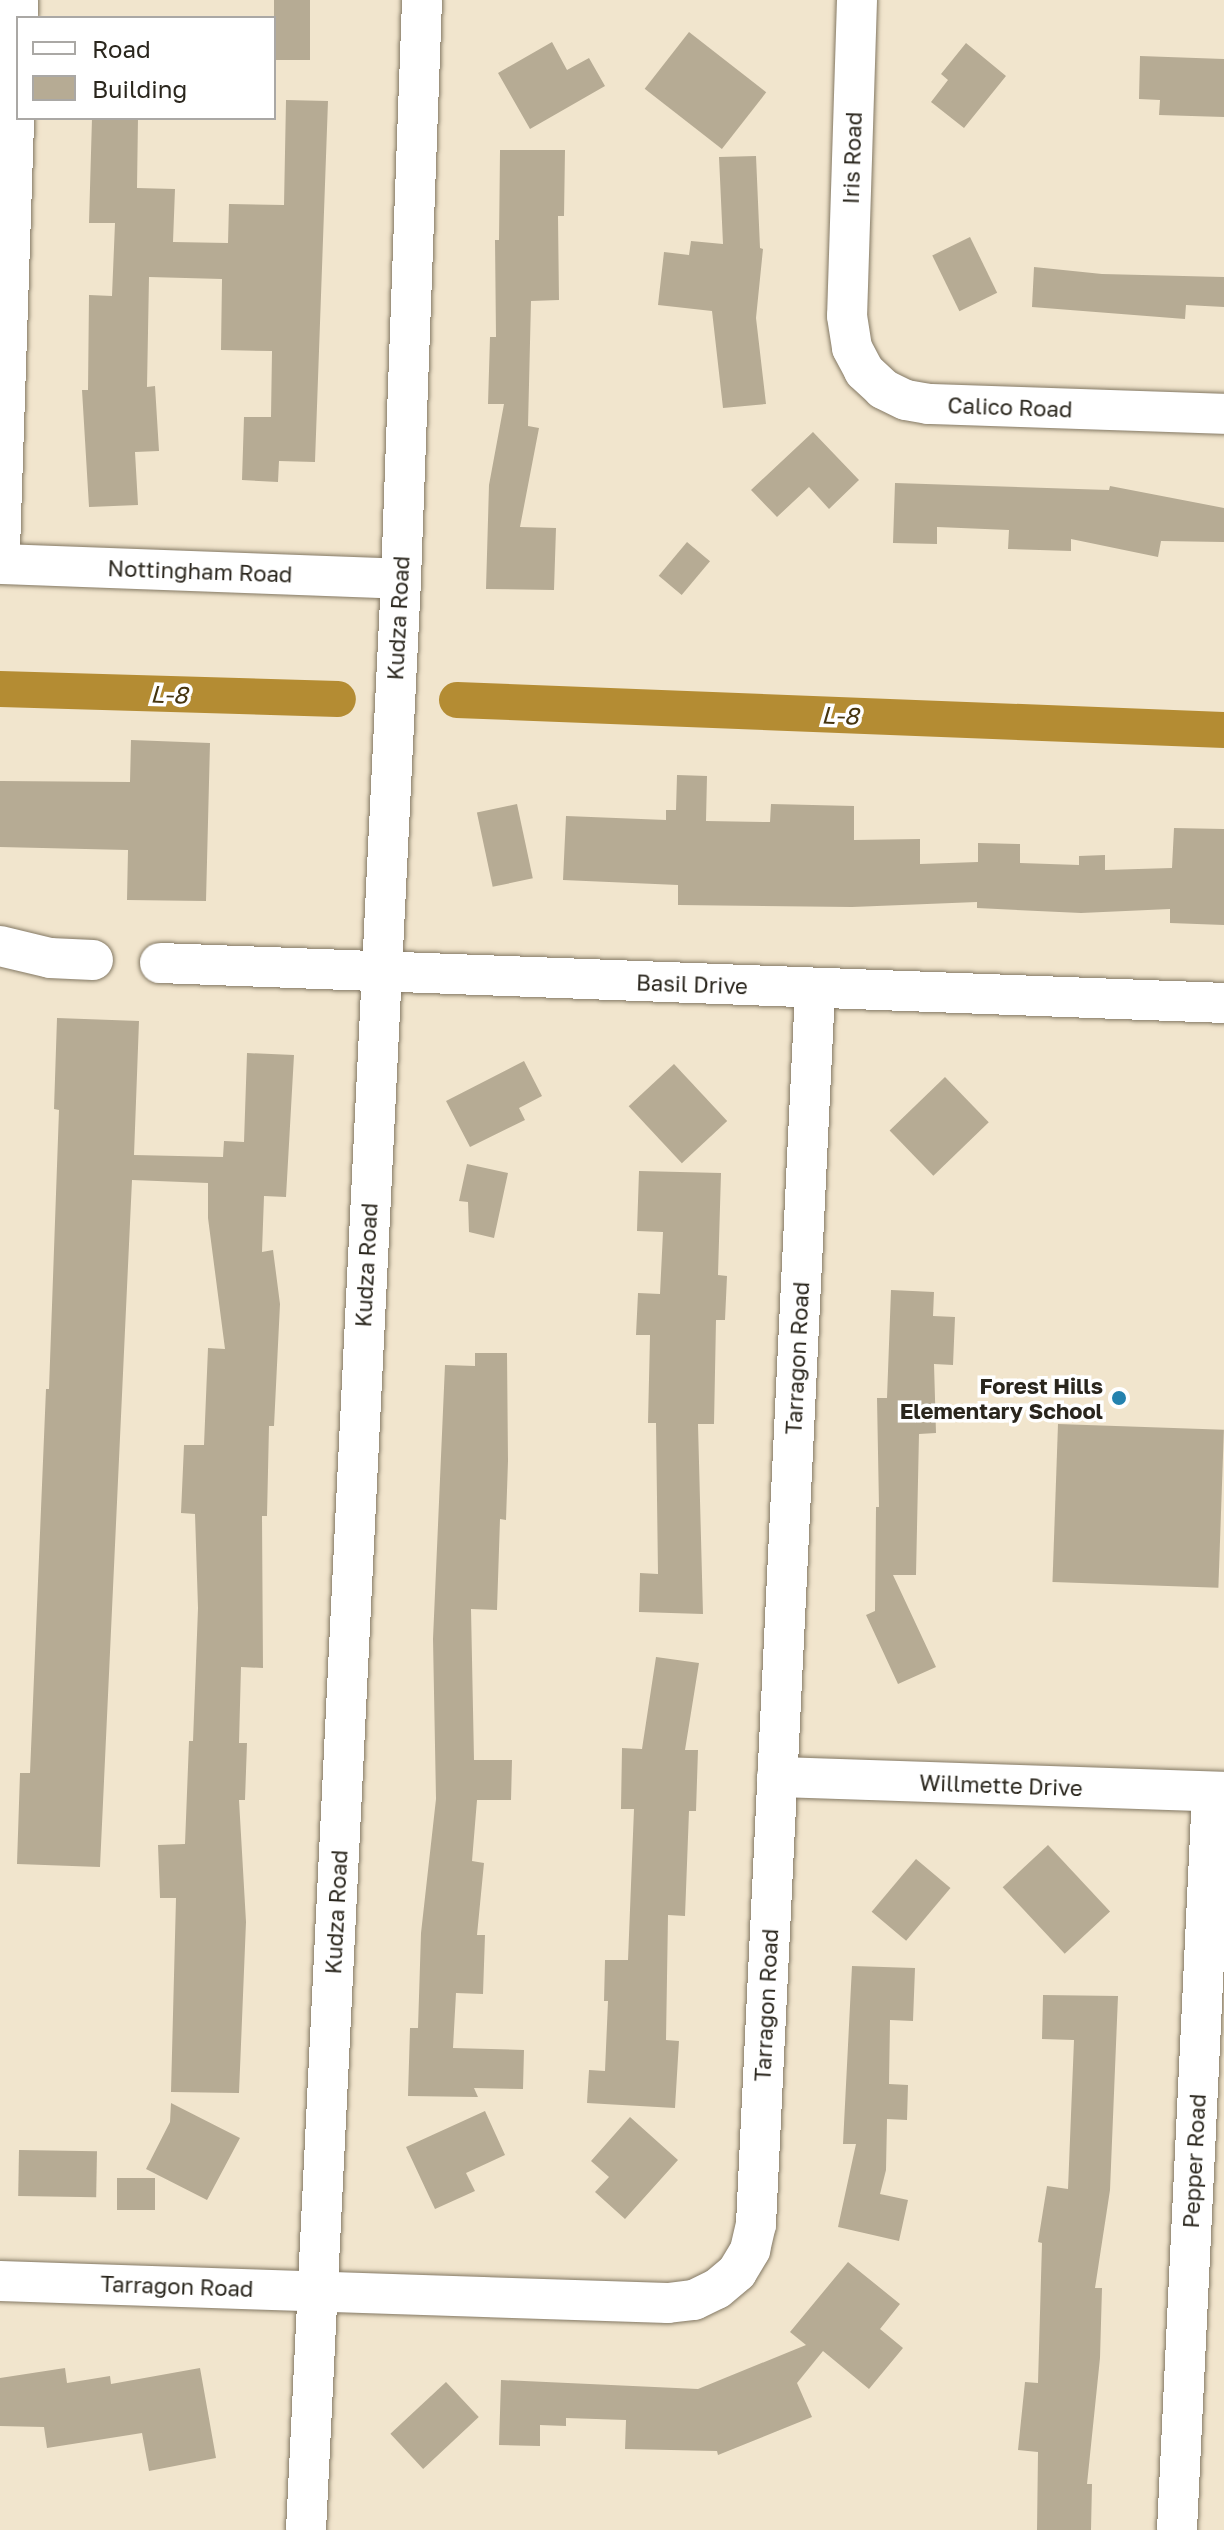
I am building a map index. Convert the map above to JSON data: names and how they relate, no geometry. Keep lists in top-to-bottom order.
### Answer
{
  "streets": {
    "street": [
      "Iris Road",
      "Calico Road",
      "Nottingham Road",
      "Kudza Road",
      "Basil Drive",
      "Tarragon Road",
      "Willmette Drive",
      "Pepper Road"
    ]
  },
  "crossings": [
    ["Iris Road", "Calico Road"],
    ["Nottingham Road", "Kudza Road"],
    ["Kudza Road", "Basil Drive"],
    ["Kudza Road", "Tarragon Road"],
    ["Basil Drive", "Tarragon Road"],
    ["Tarragon Road", "Willmette Drive"],
    ["Willmette Drive", "Pepper Road"]
  ],
  "water": ["L-8"],
  "places": ["Forest Hills Elementary School"],
  "legend": ["Road", "Building"]
}
